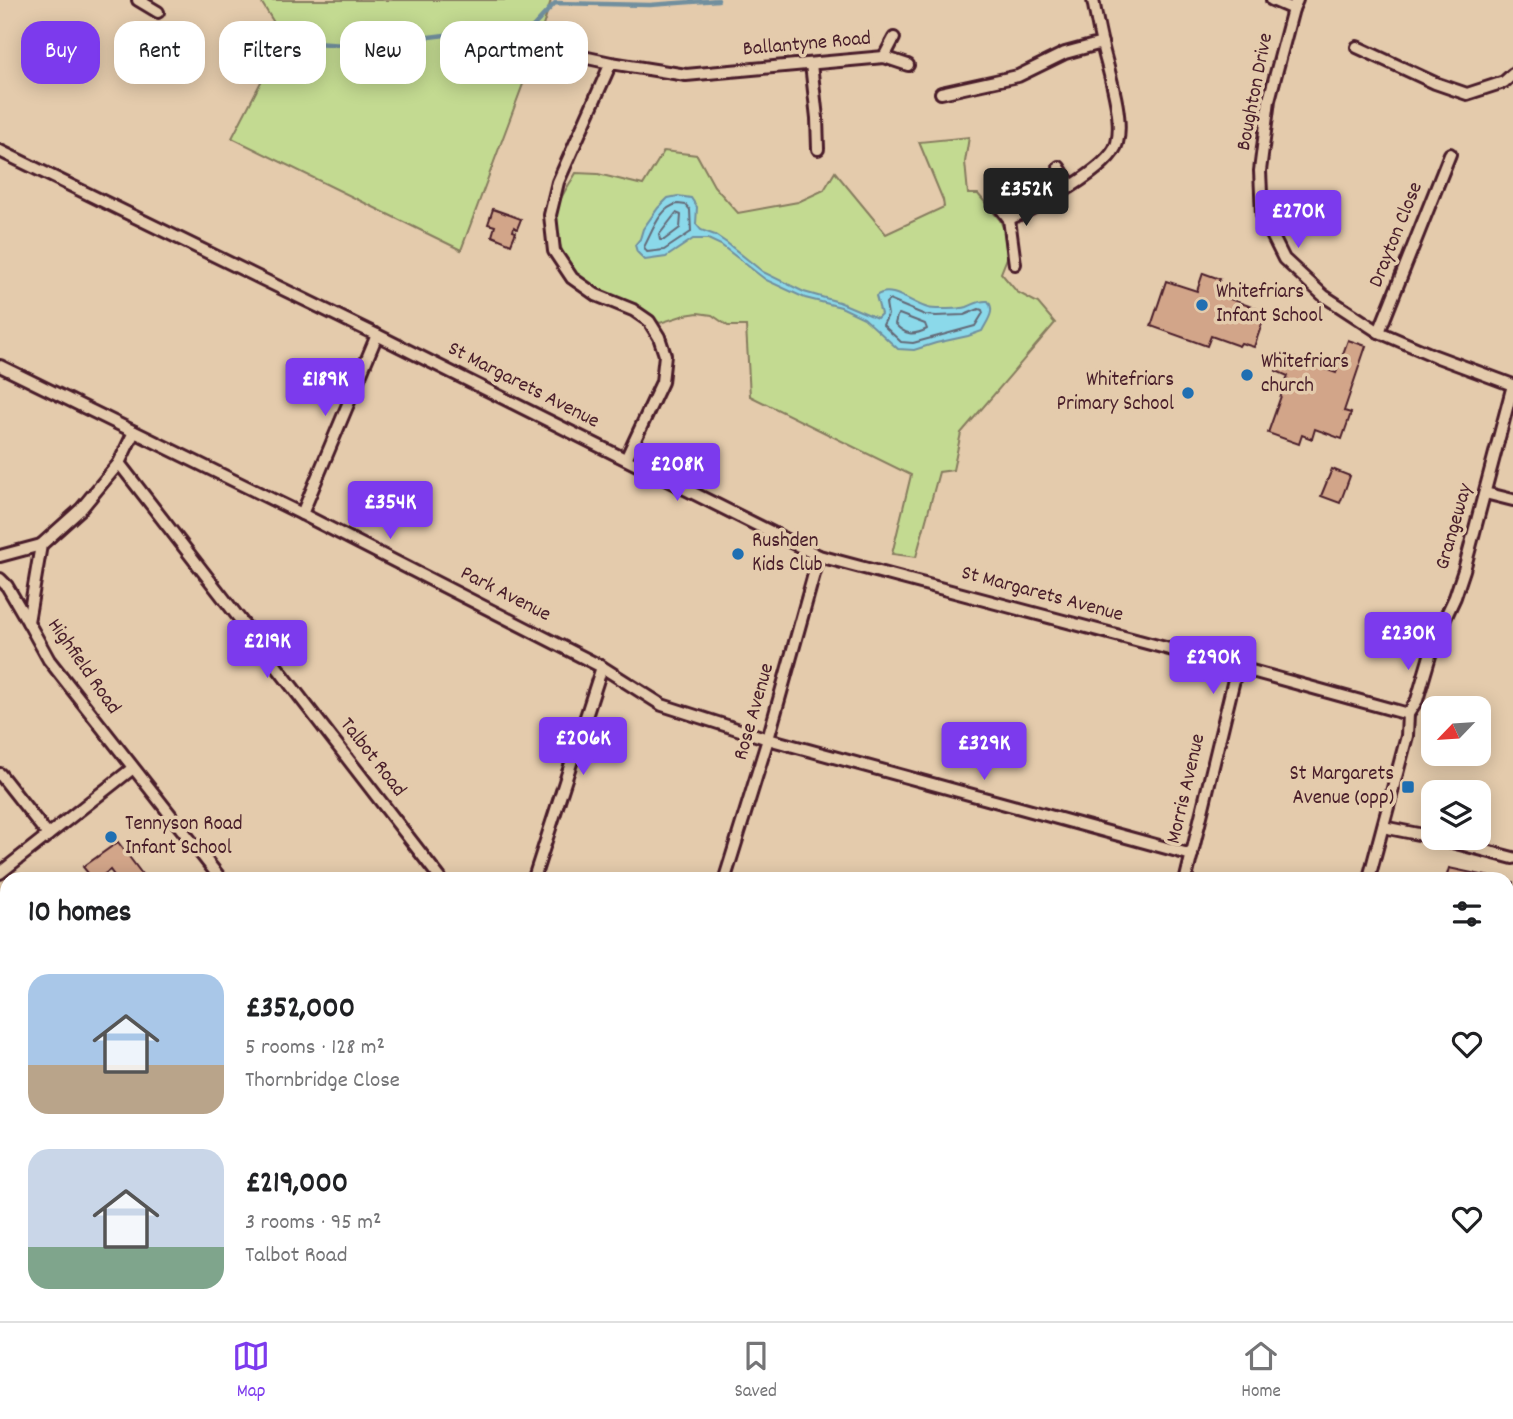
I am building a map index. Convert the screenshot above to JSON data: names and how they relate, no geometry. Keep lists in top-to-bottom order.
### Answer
{
  "streets": {
    "street": [
      "Ballantyne Road",
      "Boughton Drive",
      "Drayton Close",
      "St Margarets Avenue",
      "Grangeway",
      "Park Avenue",
      "Highfield Road",
      "Rose Avenue",
      "Talbot Road",
      "Morris Avenue"
    ]
  },
  "crossings": [
    ["Boughton Drive", "Drayton Close"],
    ["Boughton Drive", "Grangeway"],
    ["St Margarets Avenue", "Grangeway"],
    ["St Margarets Avenue", "Rose Avenue"],
    ["St Margarets Avenue", "Morris Avenue"],
    ["Park Avenue", "Rose Avenue"],
    ["Park Avenue", "Morris Avenue"]
  ],
  "places": {
    "other": [
      "Whitefriars Infant School",
      "Whitefriars church",
      "Whitefriars Primary School",
      "Rushden Kids Club",
      "Tennyson Road Infant School"
    ],
    "transit": ["St Margarets Avenue (opp)"]
  },
  "north": "bottom left",
  "page": {
    "chip": [
      "Buy",
      "Rent",
      "Filters",
      "New",
      "Apartment"
    ],
    "price": [
      "£352K",
      "£270K",
      "£189K",
      "£208K",
      "£354K",
      "£230K",
      "£219K",
      "£290K",
      "£206K",
      "£329K"
    ],
    "heading": "10 homes",
    "list": [
      {
        "name": "£352,000",
        "note": "5 rooms · 128 m² · Thornbridge Close"
      },
      {
        "name": "£219,000",
        "note": "3 rooms · 95 m² · Talbot Road"
      }
    ],
    "tabs": ["Map", "Saved", "Home"]
  }
}
